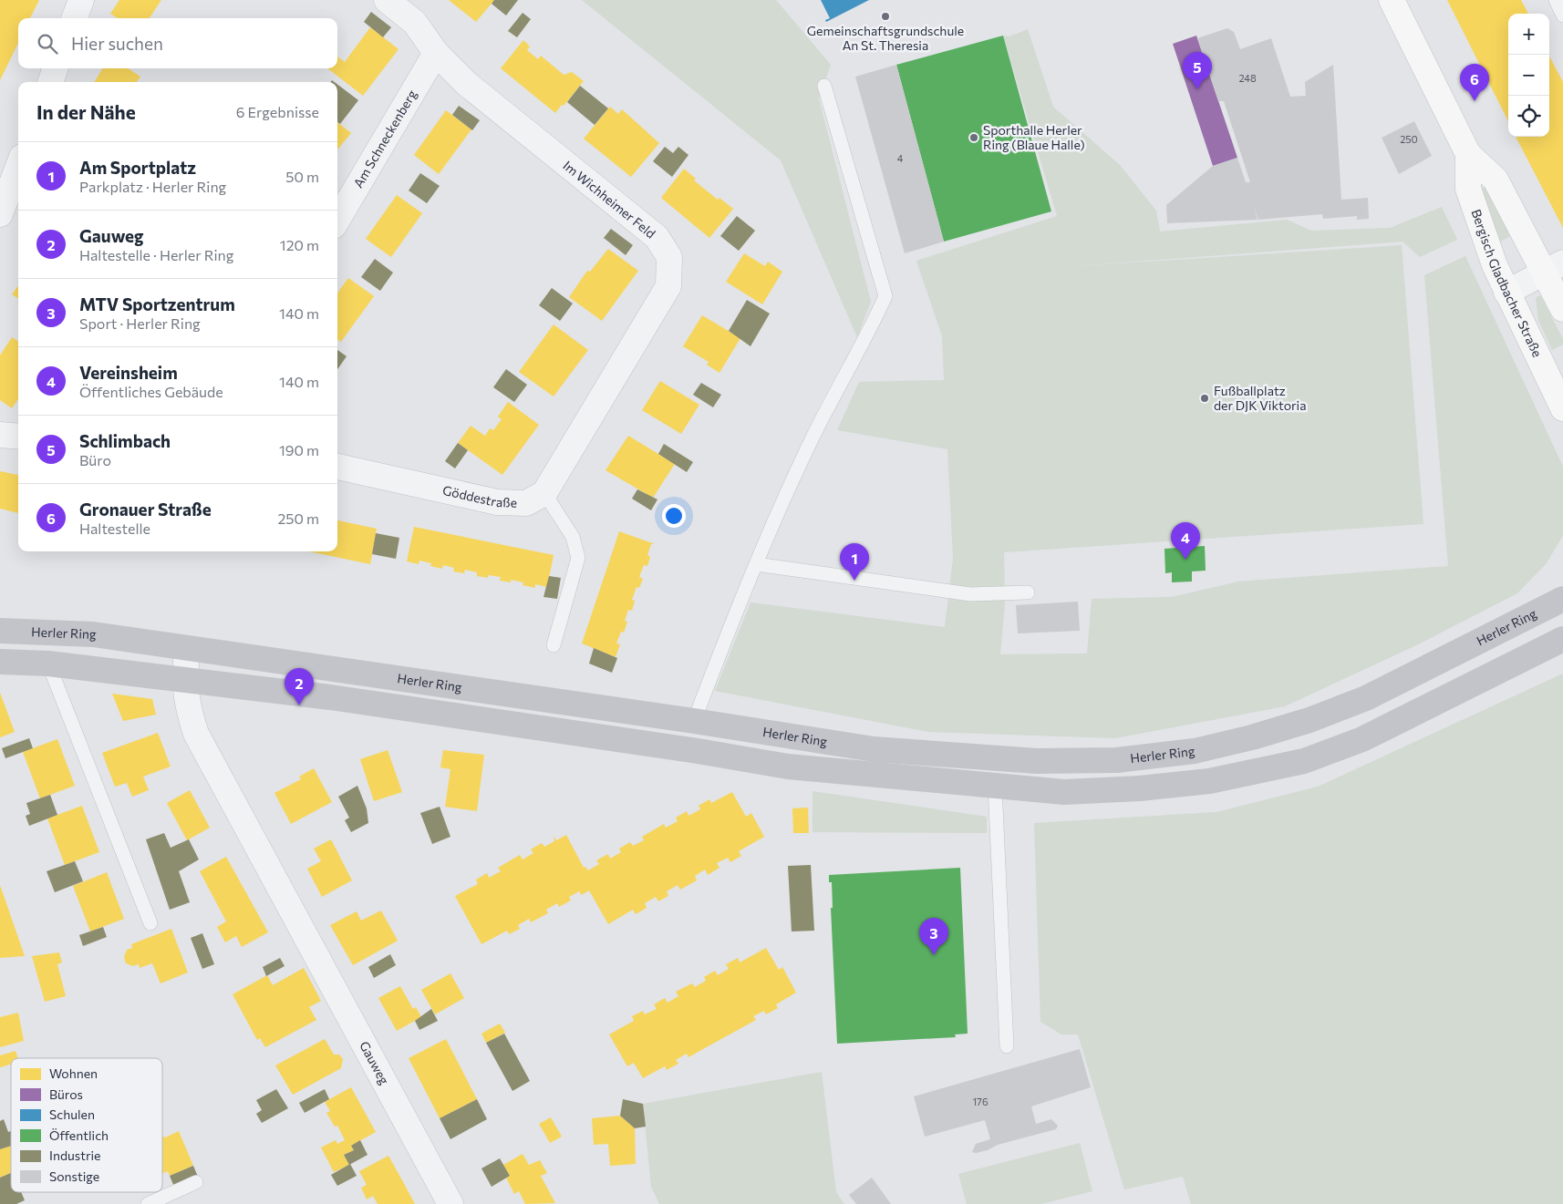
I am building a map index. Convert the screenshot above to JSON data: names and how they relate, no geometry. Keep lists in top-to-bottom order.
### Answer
{
  "streets": {
    "main road": ["Bergisch Gladbacher Straße", "Herler Ring"],
    "street": [
      "Am Schneckenberg",
      "Im Wichheimer Feld",
      "Göddestraße",
      "Gauweg"
    ]
  },
  "crossings": [
    ["Am Schneckenberg", "Im Wichheimer Feld"],
    ["Im Wichheimer Feld", "Göddestraße"],
    ["Herler Ring", "Gauweg"]
  ],
  "places": ["Gemeinschaftsgrundschule An St. Theresia", "Sporthalle Herler Ring (Blaue Halle)", "Fußballplatz der DJK Viktoria"],
  "house_numbers": [
    "248",
    "250",
    "4",
    "176"
  ],
  "legend": [
    "Wohnen",
    "Büros",
    "Schulen",
    "Öffentlich",
    "Industrie",
    "Sonstige"
  ],
  "page": {
    "map_buttons": ["+", "−"],
    "search": "Hier suchen",
    "pins": [
      "5",
      "6",
      "4",
      "1",
      "2",
      "3"
    ],
    "heading": ["In der Nähe", "6 Ergebnisse"],
    "list": [
      {
        "mark": "1",
        "name": "Am Sportplatz",
        "note": "Parkplatz · Herler Ring",
        "value": "50 m"
      },
      {
        "mark": "2",
        "name": "Gauweg",
        "note": "Haltestelle · Herler Ring",
        "value": "120 m"
      },
      {
        "mark": "3",
        "name": "MTV Sportzentrum",
        "note": "Sport · Herler Ring",
        "value": "140 m"
      },
      {
        "mark": "4",
        "name": "Vereinsheim",
        "note": "Öffentliches Gebäude",
        "value": "140 m"
      },
      {
        "mark": "5",
        "name": "Schlimbach",
        "note": "Büro",
        "value": "190 m"
      },
      {
        "mark": "6",
        "name": "Gronauer Straße",
        "note": "Haltestelle",
        "value": "250 m"
      }
    ]
  }
}
